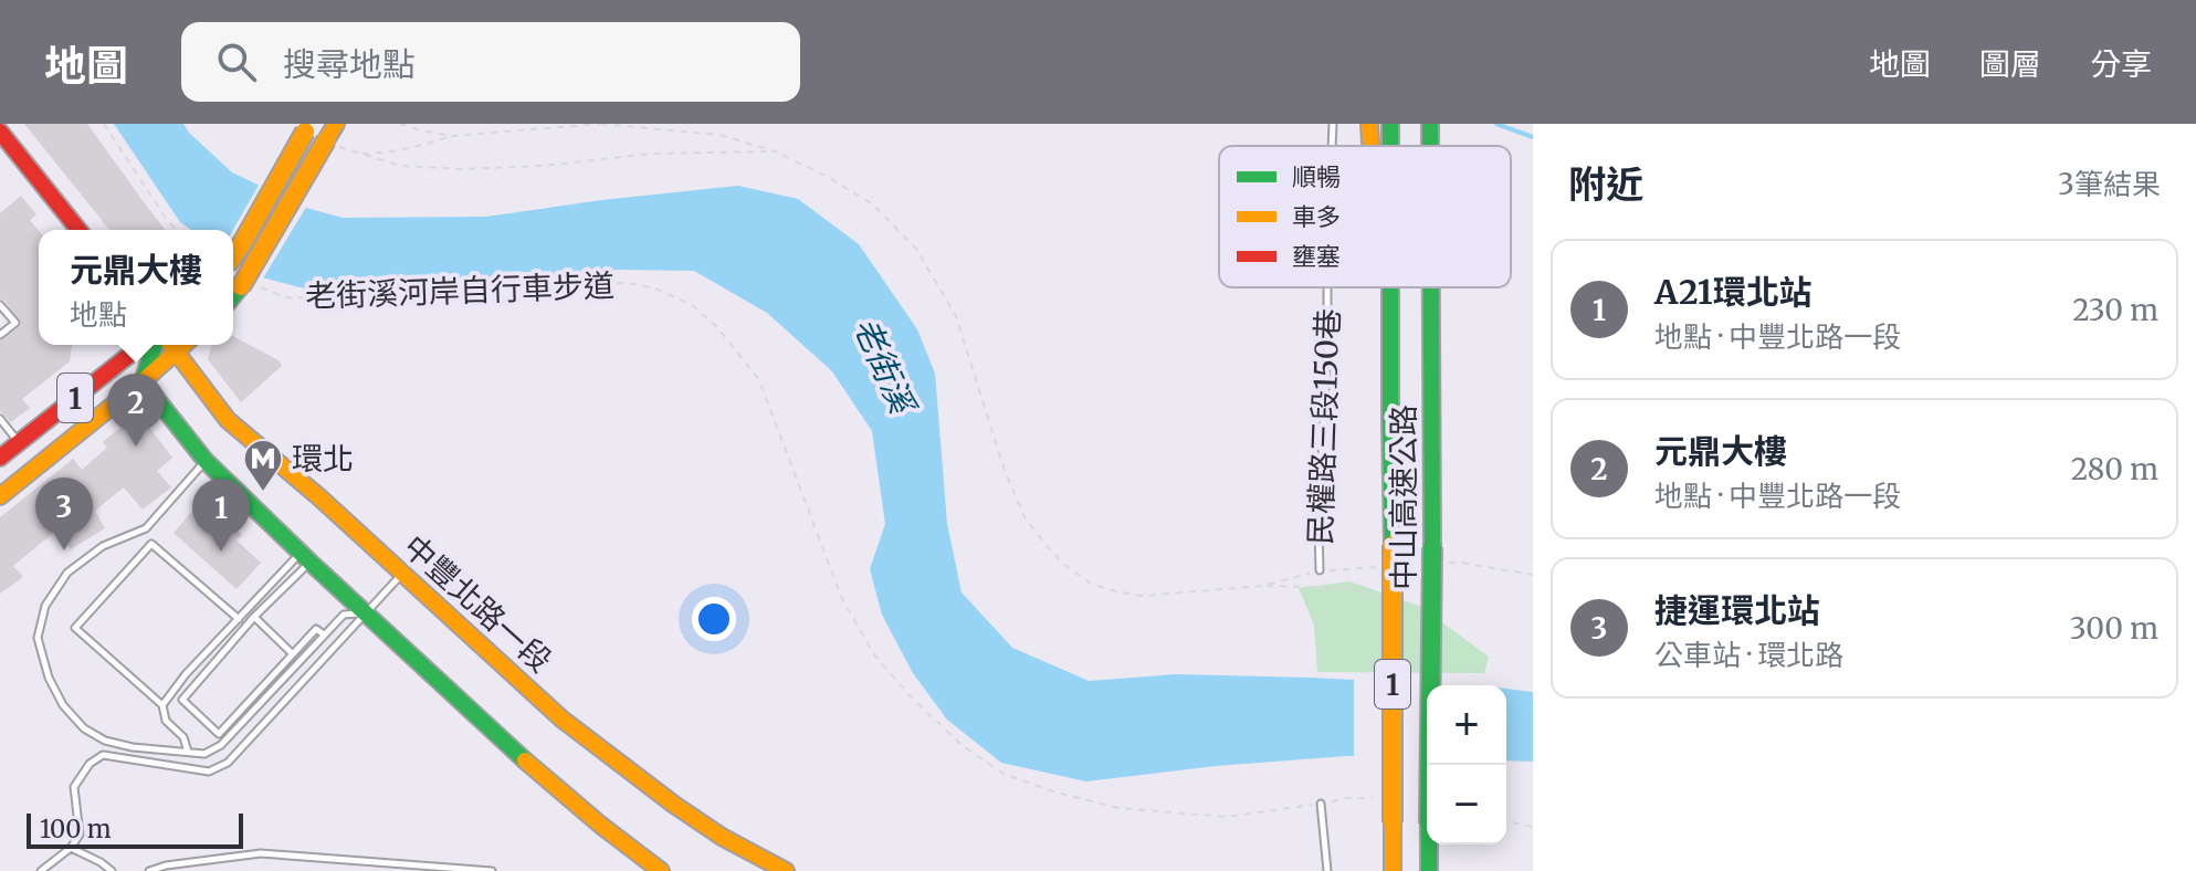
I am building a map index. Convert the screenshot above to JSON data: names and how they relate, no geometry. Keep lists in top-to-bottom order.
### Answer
{
  "streets": {
    "main road": ["1", "中山高速公路", "中豐北路一段"],
    "lane": ["民權路三段150巷"],
    "path": ["老街溪河岸自行車步道"]
  },
  "crossings": [
    ["1", "中山高速公路"],
    ["1", "中豐北路一段"]
  ],
  "water": ["老街溪"],
  "places": {
    "metro station": ["環北"]
  },
  "legend": ["順暢", "車多", "壅塞"],
  "scale_bar": "100 m",
  "page": {
    "header": "地圖",
    "search": "搜尋地點",
    "nav": ["地圖", "圖層", "分享"],
    "heading": ["附近", "3筆結果"],
    "popup": ["元鼎大樓", "地點"],
    "list": [
      {
        "mark": "1",
        "name": "A21環北站",
        "note": "地點 · 中豐北路一段",
        "value": "230 m"
      },
      {
        "mark": "2",
        "name": "元鼎大樓",
        "note": "地點 · 中豐北路一段",
        "value": "280 m"
      },
      {
        "mark": "3",
        "name": "捷運環北站",
        "note": "公車站 · 環北路",
        "value": "300 m"
      }
    ],
    "pins": ["2", "3", "1"],
    "map_buttons": ["+", "−"],
    "scale": "100 m"
  }
}
